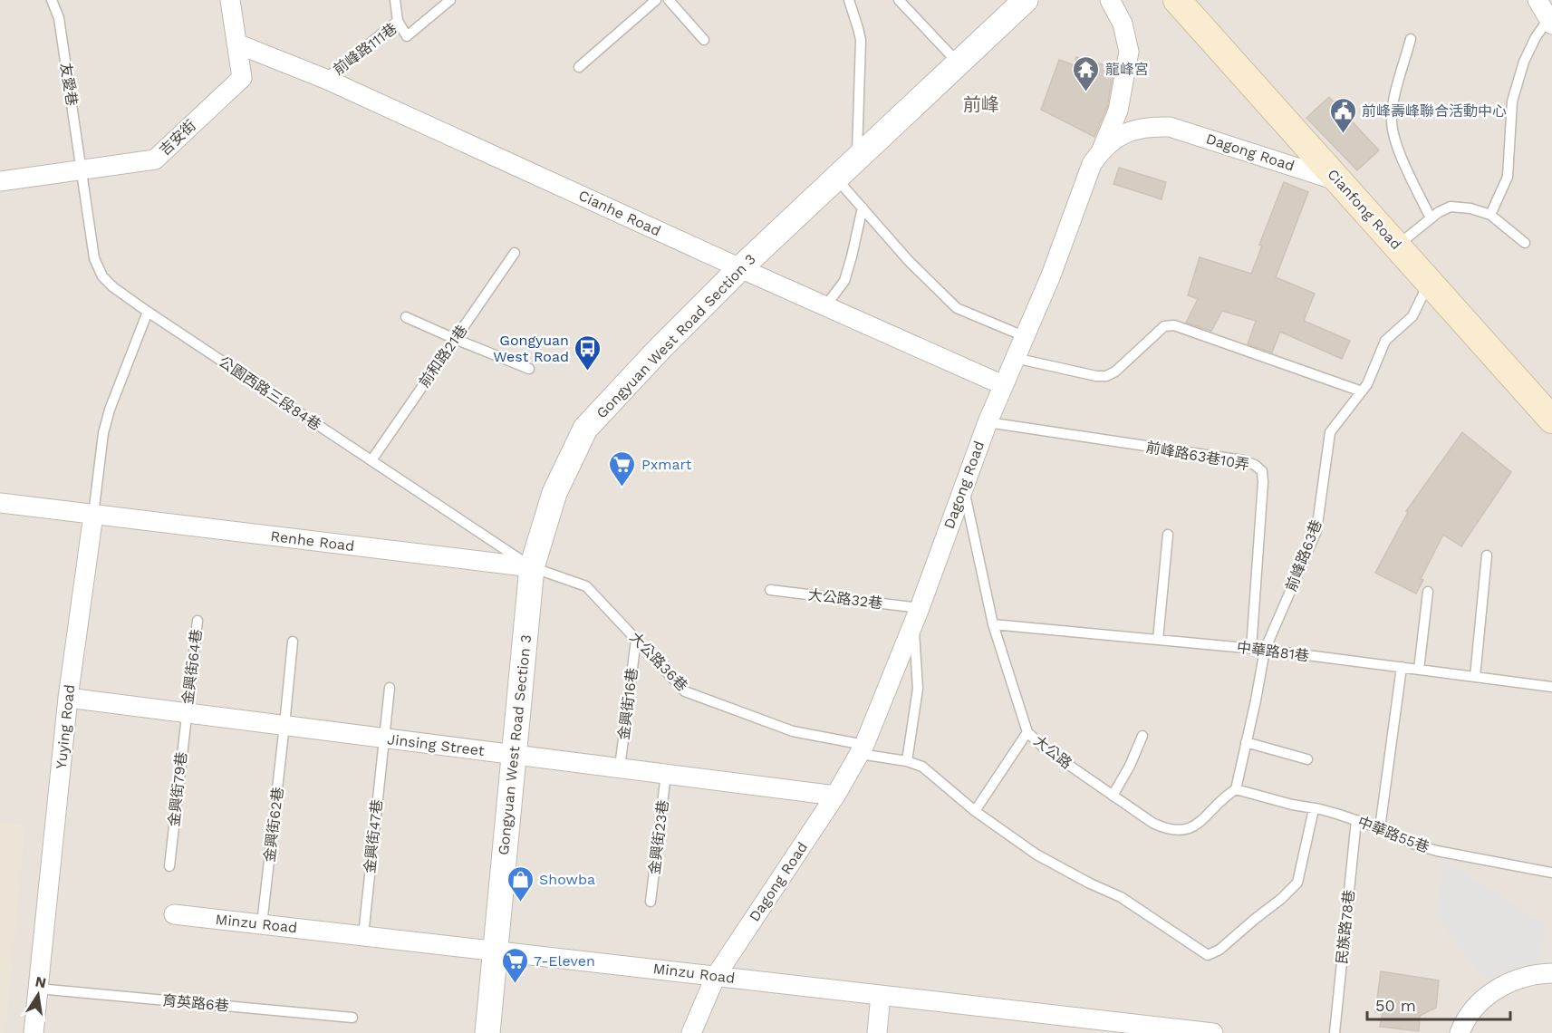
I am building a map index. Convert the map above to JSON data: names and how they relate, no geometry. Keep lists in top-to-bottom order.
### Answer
{
  "streets": {
    "main road": ["Cianfong Road"],
    "street": [
      "吉安街",
      "Dagong Road",
      "Cianhe Road",
      "Gongyuan West Road Section 3",
      "Renhe Road",
      "Yuying Road",
      "Jinsing Street",
      "Minzu Road"
    ],
    "lane": [
      "前峰路111巷",
      "友愛巷",
      "前和路21巷",
      "公園西路三段84巷",
      "前峰路63巷10弄",
      "前峰路63巷",
      "大公路32巷",
      "中華路81巷",
      "大公路36巷",
      "金興街64巷",
      "金興街16巷",
      "大公路",
      "金興街79巷",
      "金興街62巷",
      "中華路55巷",
      "金興街47巷",
      "金興街23巷",
      "民族路78巷",
      "育英路6巷"
    ]
  },
  "crossings": [
    ["前峰路111巷", "Cianhe Road"],
    ["友愛巷", "吉安街"],
    ["友愛巷", "公園西路三段84巷"],
    ["吉安街", "Cianhe Road"],
    ["吉安街", "公園西路三段84巷"],
    ["Dagong Road", "Cianfong Road"],
    ["Dagong Road", "Cianhe Road"],
    ["Dagong Road", "前峰路63巷10弄"],
    ["Dagong Road", "大公路32巷"],
    ["Dagong Road", "大公路36巷"],
    ["Dagong Road", "Jinsing Street"],
    ["Dagong Road", "大公路"],
    ["Dagong Road", "Minzu Road"],
    ["Cianfong Road", "前峰路63巷"],
    ["Cianhe Road", "Gongyuan West Road Section 3"],
    ["Gongyuan West Road Section 3", "公園西路三段84巷"],
    ["Gongyuan West Road Section 3", "Renhe Road"],
    ["Gongyuan West Road Section 3", "大公路36巷"],
    ["Gongyuan West Road Section 3", "Jinsing Street"],
    ["Gongyuan West Road Section 3", "Minzu Road"],
    ["前和路21巷", "公園西路三段84巷"],
    ["公園西路三段84巷", "Renhe Road"],
    ["公園西路三段84巷", "大公路36巷"],
    ["前峰路63巷10弄", "中華路81巷"],
    ["Renhe Road", "大公路36巷"],
    ["Renhe Road", "Yuying Road"],
    ["前峰路63巷", "中華路81巷"],
    ["前峰路63巷", "大公路"],
    ["前峰路63巷", "中華路55巷"],
    ["中華路81巷", "大公路"],
    ["大公路36巷", "金興街16巷"],
    ["大公路36巷", "中華路55巷"],
    ["金興街64巷", "Jinsing Street"],
    ["金興街64巷", "金興街79巷"],
    ["金興街16巷", "Jinsing Street"],
    ["Yuying Road", "Jinsing Street"],
    ["Yuying Road", "育英路6巷"],
    ["Jinsing Street", "金興街79巷"],
    ["Jinsing Street", "金興街62巷"],
    ["Jinsing Street", "金興街47巷"],
    ["Jinsing Street", "金興街23巷"],
    ["大公路", "中華路55巷"],
    ["金興街62巷", "Minzu Road"],
    ["中華路55巷", "民族路78巷"],
    ["金興街47巷", "Minzu Road"]
  ],
  "districts": ["前峰"],
  "places": {
    "temple": ["龍峰宮"],
    "public building": ["前峰壽峰聯合活動中心"],
    "bus stop": ["Gongyuan West Road"],
    "supermarket": ["Pxmart", "7-Eleven"],
    "shop": ["Showba"]
  },
  "scale_bar": "50 m",
  "north": "top"
}
